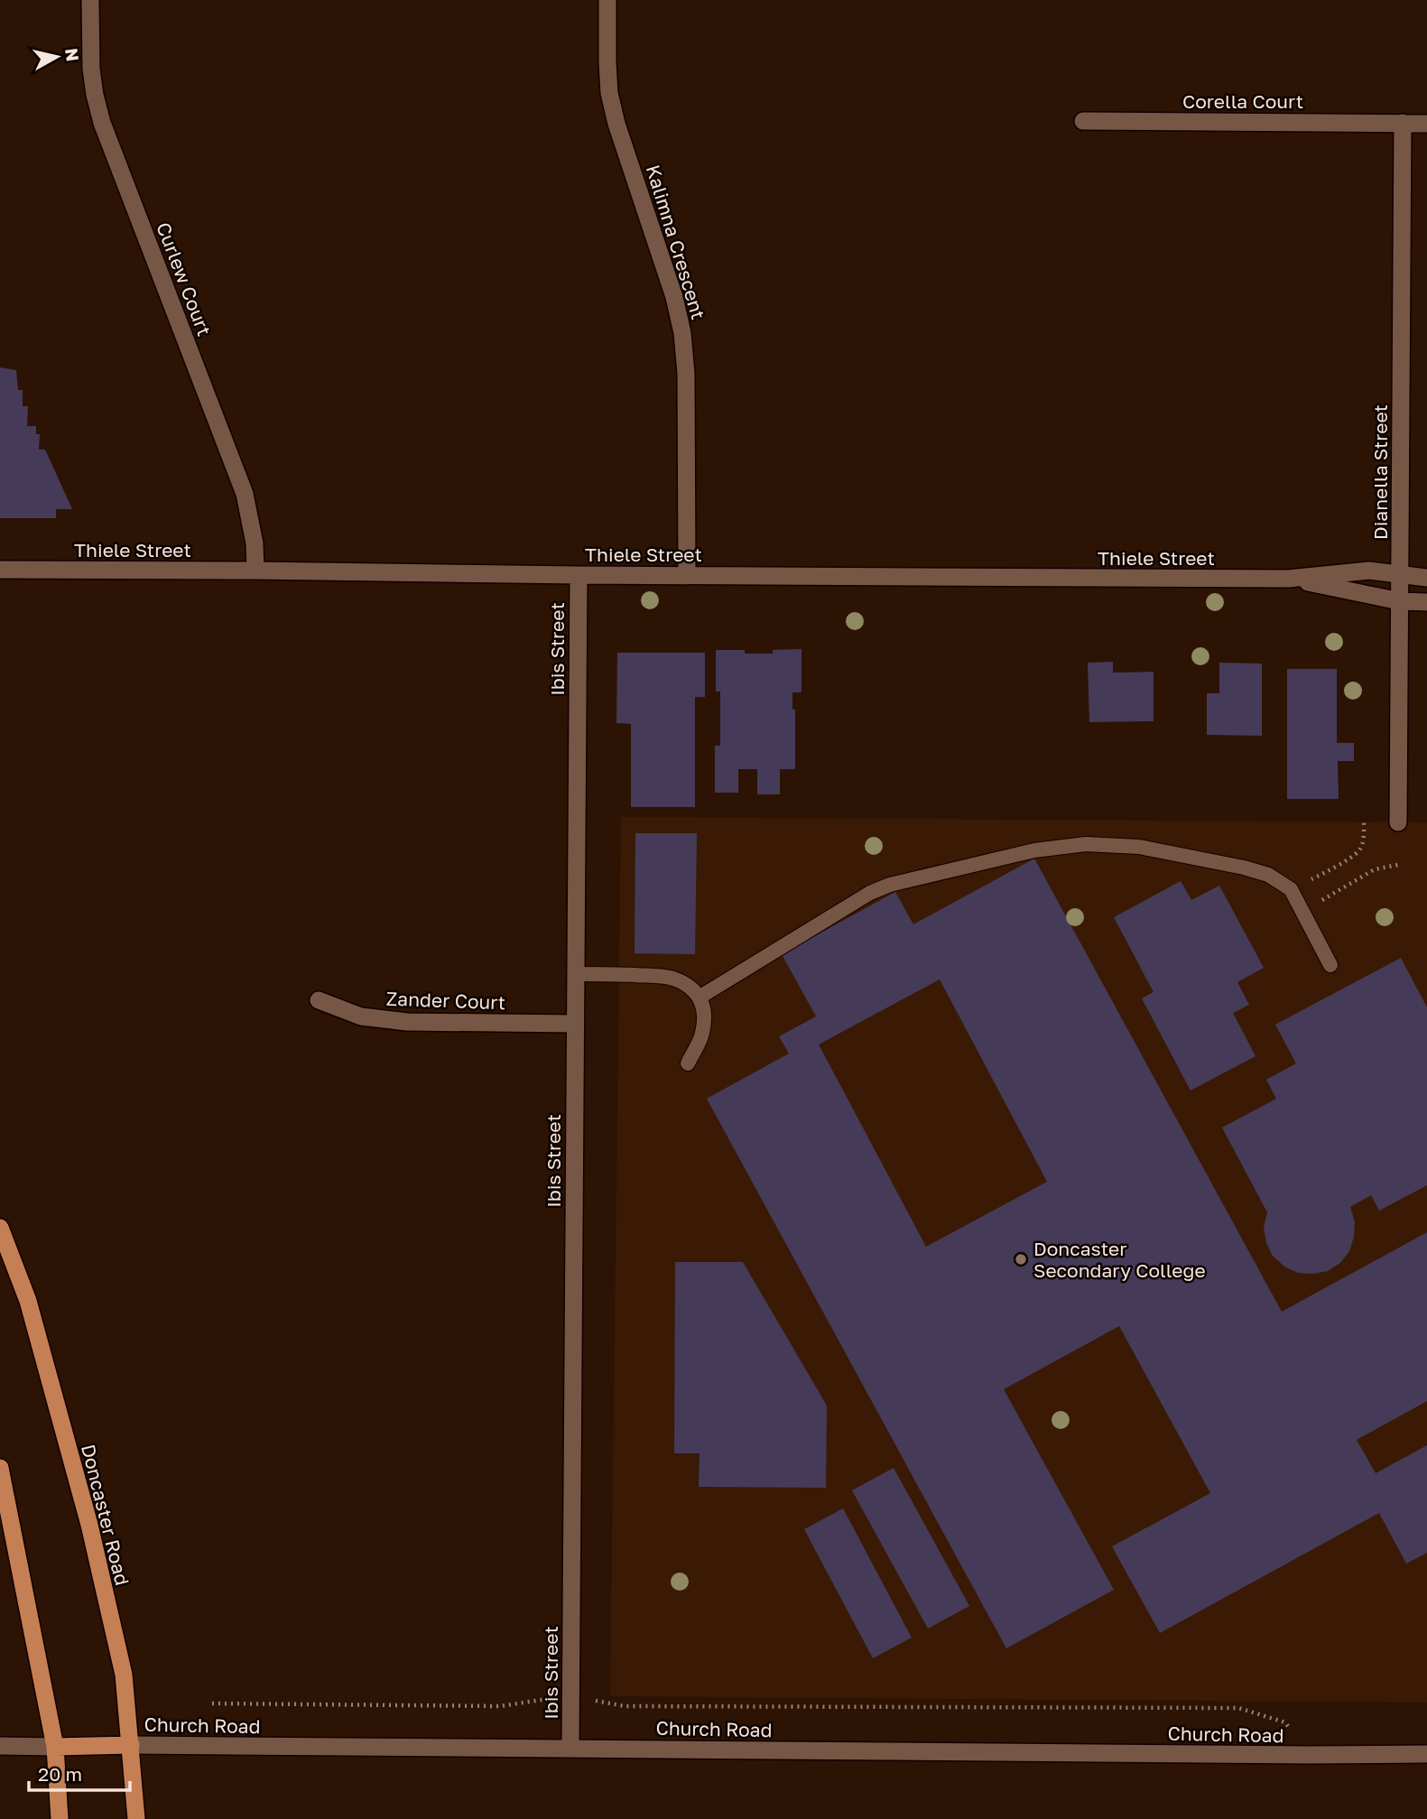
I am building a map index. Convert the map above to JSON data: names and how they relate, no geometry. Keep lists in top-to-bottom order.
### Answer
{
  "streets": {
    "main road": ["Doncaster Road", "Church Road"],
    "street": [
      "Corella Court",
      "Kalimna Crescent",
      "Curlew Court",
      "Dianella Street",
      "Thiele Street",
      "Ibis Street",
      "Zander Court"
    ]
  },
  "crossings": [
    ["Corella Court", "Dianella Street"],
    ["Kalimna Crescent", "Thiele Street"],
    ["Curlew Court", "Thiele Street"],
    ["Dianella Street", "Thiele Street"],
    ["Thiele Street", "Ibis Street"],
    ["Ibis Street", "Zander Court"],
    ["Ibis Street", "Church Road"],
    ["Doncaster Road", "Church Road"]
  ],
  "places": ["Doncaster Secondary College"],
  "scale_bar": "20 m",
  "north": "right"
}
